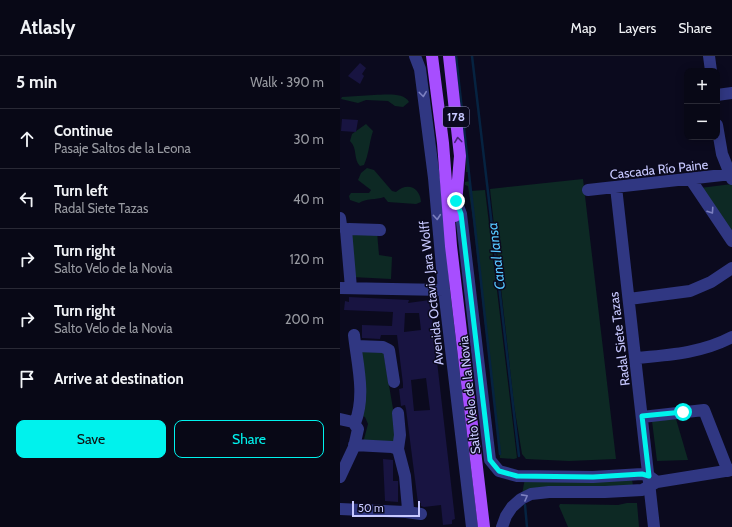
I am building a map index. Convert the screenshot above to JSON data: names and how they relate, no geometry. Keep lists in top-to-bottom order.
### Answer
{
  "streets": {
    "main road": ["178", "Avenida Octavio Jara Wolff"],
    "street": ["Cascada Río Paine", "Radal Siete Tazas", "Salto Velo de la Novia"]
  },
  "crossings": [
    ["Cascada Río Paine", "Radal Siete Tazas"],
    ["Avenida Octavio Jara Wolff", "Salto Velo de la Novia"],
    ["Radal Siete Tazas", "Salto Velo de la Novia"]
  ],
  "water": ["Canal Iansa"],
  "scale_bar": "50 m",
  "page": {
    "header": "Atlasly",
    "nav": ["Map", "Layers", "Share"],
    "heading": ["5 min", "Walk · 390 m"],
    "map_buttons": ["+", "−"],
    "list": [
      ["Continue", "Pasaje Saltos de la Leona", "30 m"],
      ["Turn left", "Radal Siete Tazas", "40 m"],
      ["Turn right", "Salto Velo de la Novia", "120 m"],
      ["Turn right", "Salto Velo de la Novia", "200 m"],
      "Arrive at destination"
    ],
    "buttons": ["Save", "Share"],
    "scale": "50 m"
  }
}
